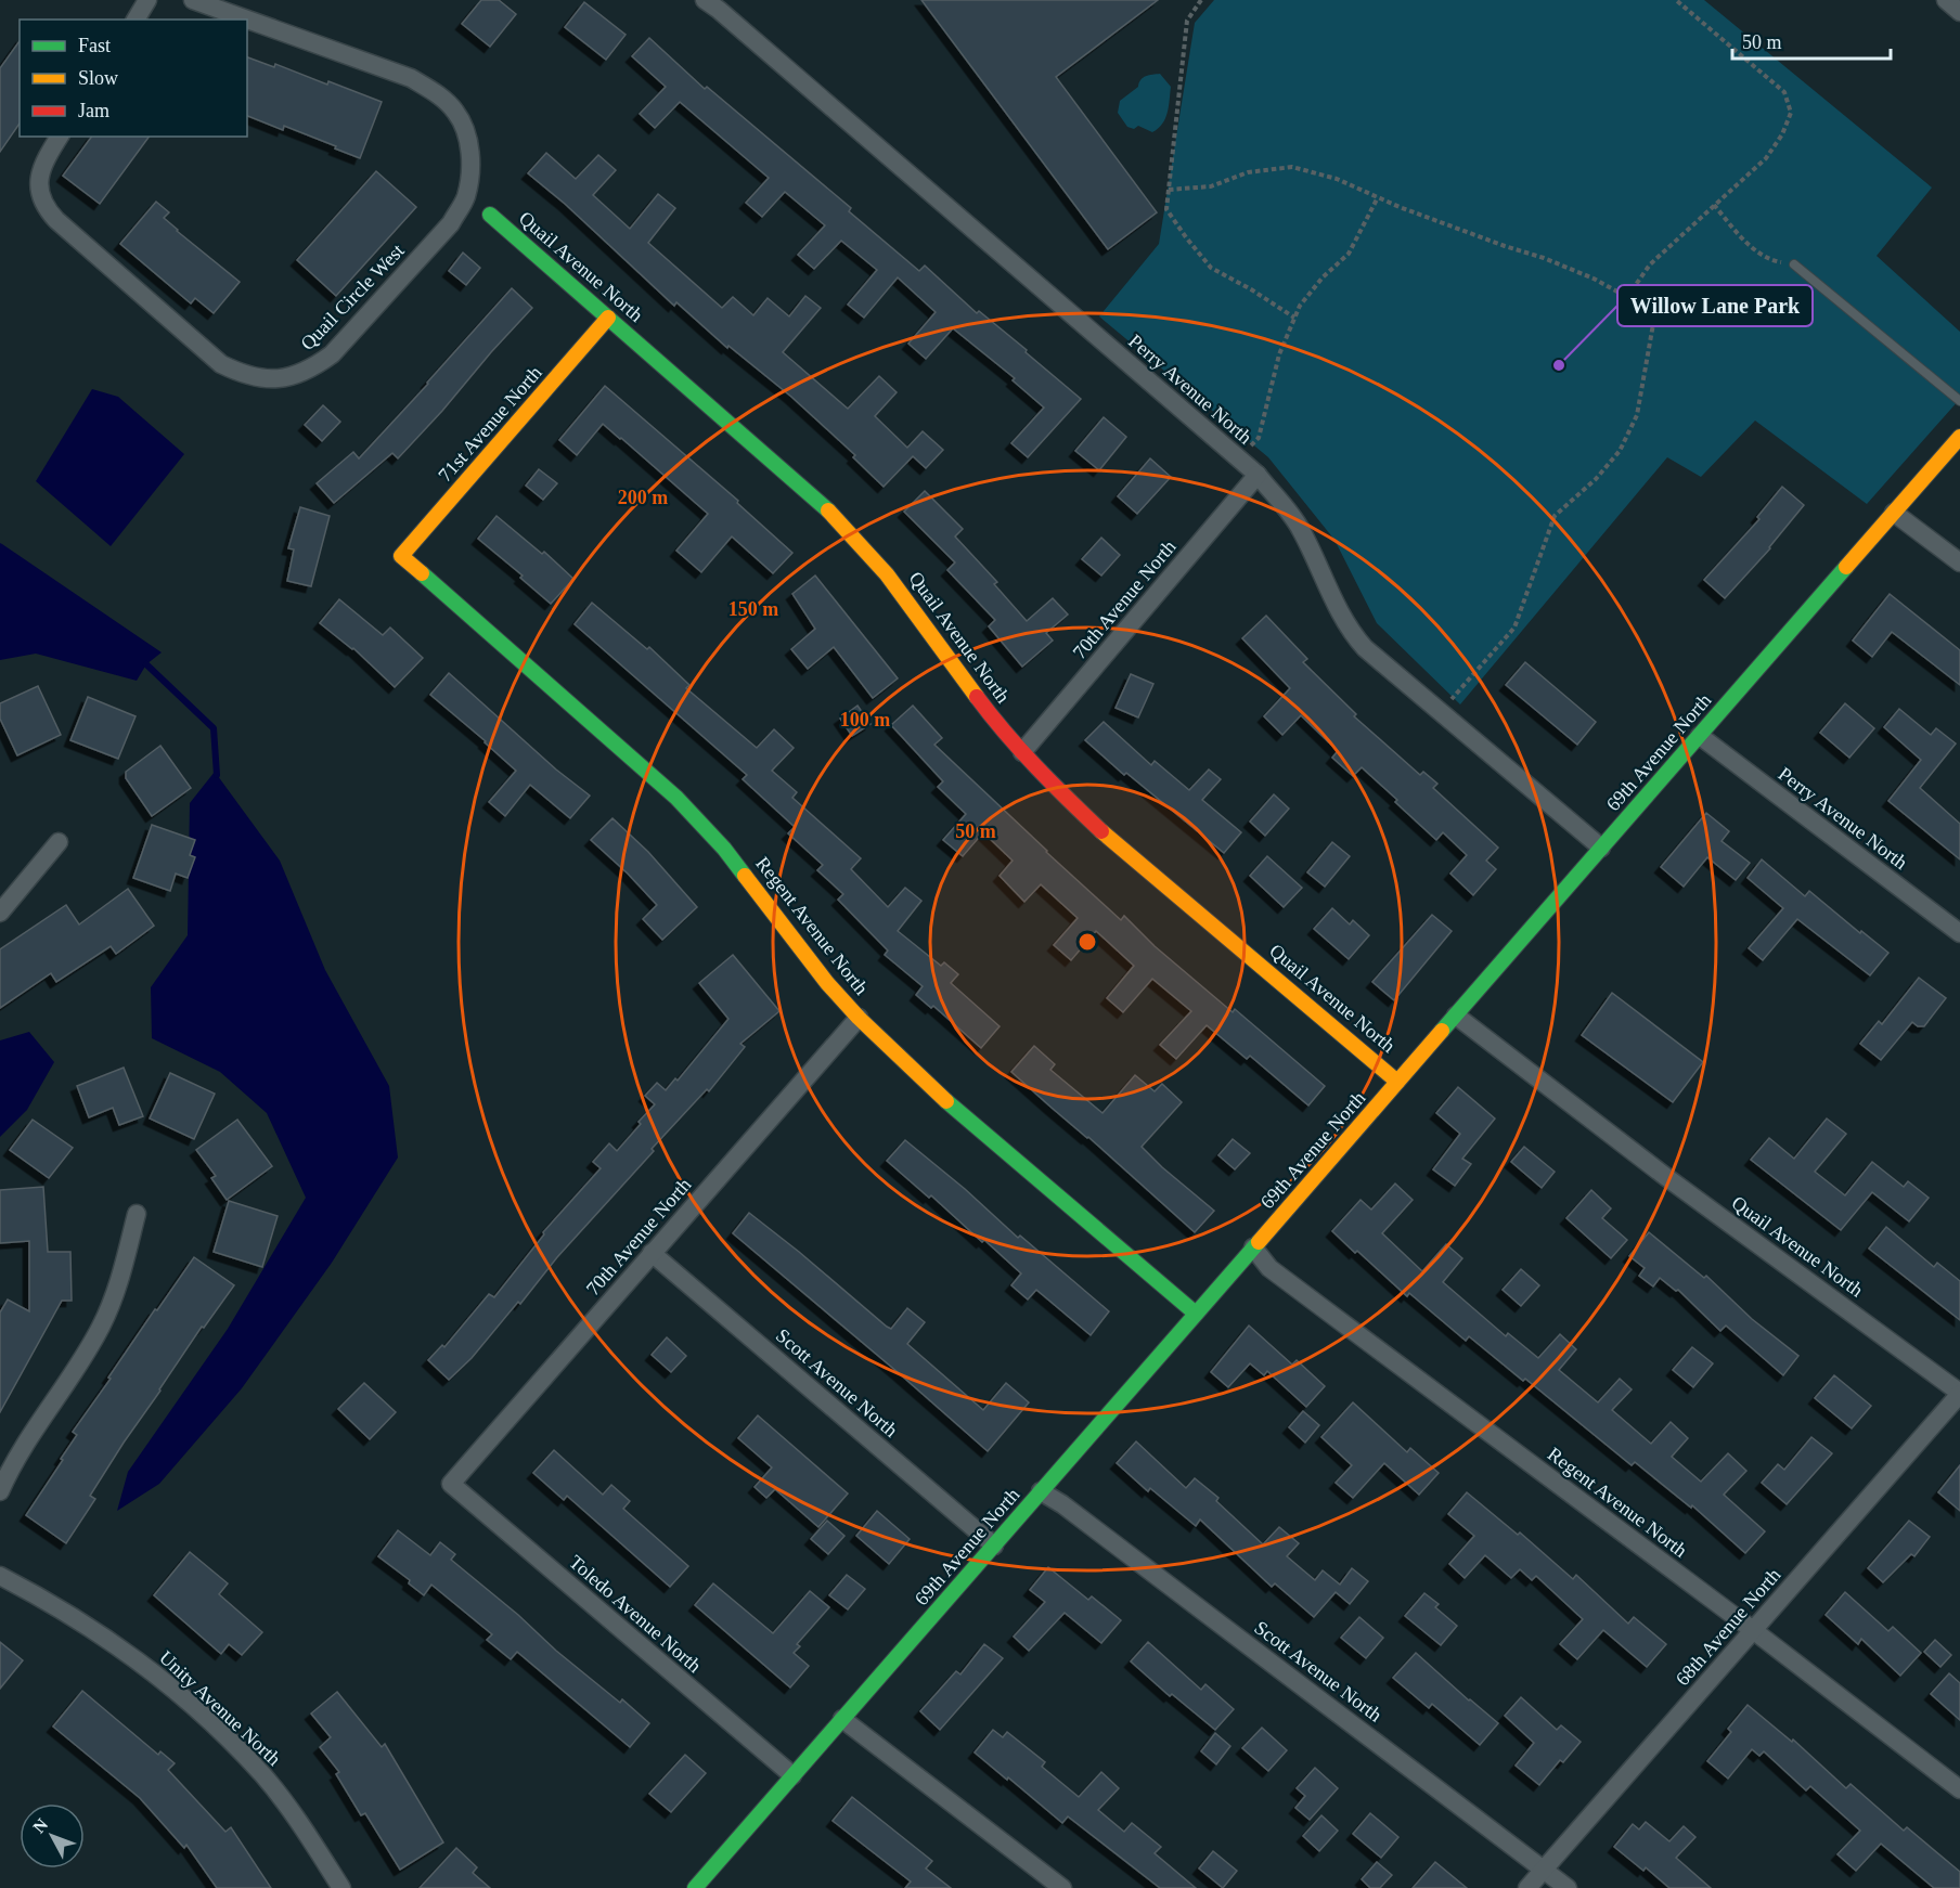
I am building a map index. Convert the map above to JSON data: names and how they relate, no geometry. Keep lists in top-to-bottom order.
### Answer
{
  "streets": {
    "street": [
      "Quail Avenue North",
      "Quail Circle West",
      "Perry Avenue North",
      "71st Avenue North",
      "70th Avenue North",
      "69th Avenue North",
      "Regent Avenue North",
      "Scott Avenue North",
      "Toledo Avenue North",
      "68th Avenue North",
      "Unity Avenue North"
    ]
  },
  "crossings": [
    ["Quail Avenue North", "71st Avenue North"],
    ["Quail Avenue North", "70th Avenue North"],
    ["Quail Avenue North", "69th Avenue North"],
    ["Quail Avenue North", "68th Avenue North"],
    ["Perry Avenue North", "70th Avenue North"],
    ["Perry Avenue North", "69th Avenue North"],
    ["71st Avenue North", "Regent Avenue North"],
    ["70th Avenue North", "Regent Avenue North"],
    ["70th Avenue North", "Scott Avenue North"],
    ["70th Avenue North", "Toledo Avenue North"],
    ["69th Avenue North", "Regent Avenue North"],
    ["69th Avenue North", "Scott Avenue North"],
    ["69th Avenue North", "Toledo Avenue North"],
    ["Regent Avenue North", "68th Avenue North"],
    ["Scott Avenue North", "68th Avenue North"]
  ],
  "places": ["Willow Lane Park"],
  "legend": ["Fast", "Slow", "Jam"],
  "scale_bar": "50 m",
  "north": "top left",
  "rings": [
    "200 m",
    "150 m",
    "100 m",
    "50 m"
  ]
}
